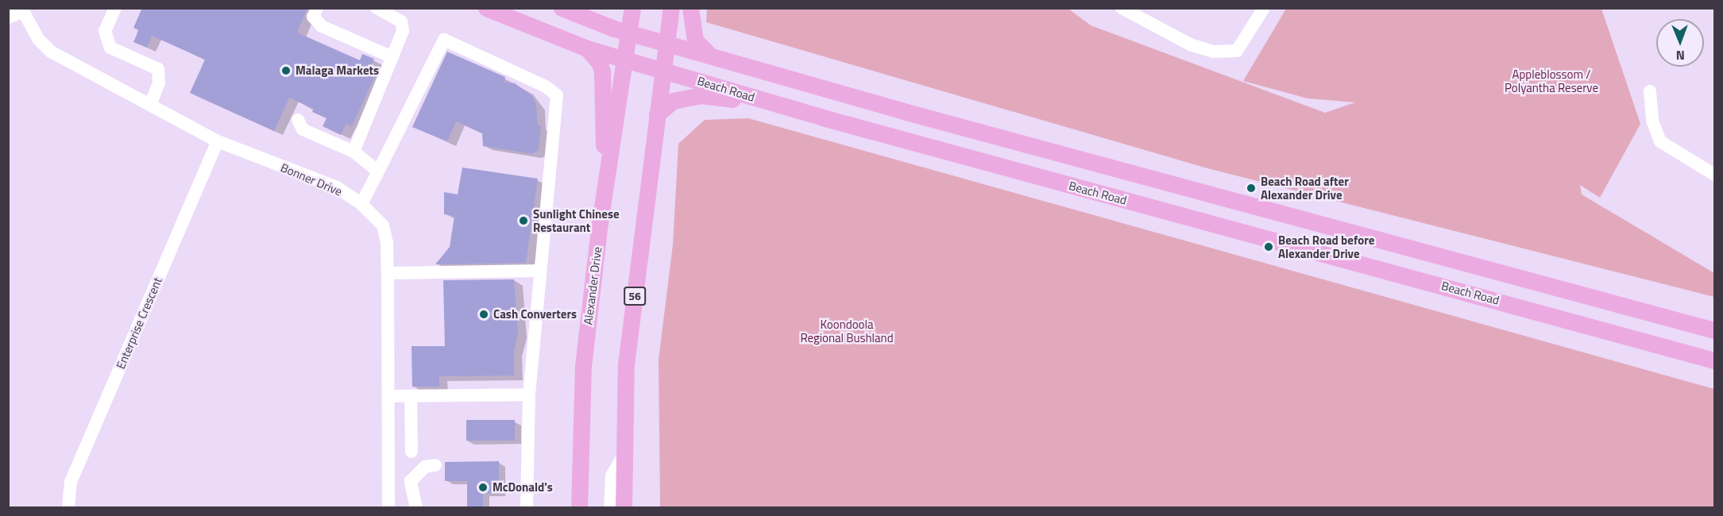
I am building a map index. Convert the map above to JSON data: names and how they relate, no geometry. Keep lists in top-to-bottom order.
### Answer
{
  "streets": {
    "main road": ["Beach Road", "Alexander Drive", "56"],
    "street": ["Bonner Drive", "Enterprise Crescent"]
  },
  "crossings": [
    ["Beach Road", "Alexander Drive"],
    ["Beach Road", "56"],
    ["Bonner Drive", "Enterprise Crescent"]
  ],
  "parks": ["Appleblossom / Polyantha Reserve", "Koondoola Regional Bushland"],
  "places": [
    "Malaga Markets",
    "Beach Road after Alexander Drive",
    "Sunlight Chinese Restaurant",
    "Beach Road before Alexander Drive",
    "Cash Converters",
    "McDonald's"
  ],
  "north": "bottom"
}
